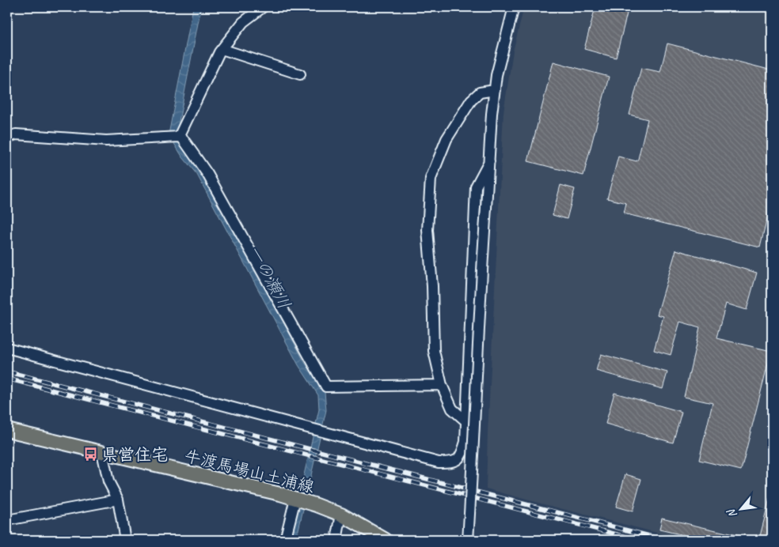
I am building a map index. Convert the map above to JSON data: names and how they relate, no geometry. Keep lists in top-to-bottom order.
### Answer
{
  "streets": {
    "main road": ["牛渡馬場山土浦線"]
  },
  "water": ["一の瀬川"],
  "places": {
    "bus stop": ["県営住宅"]
  },
  "north": "bottom left"
}
